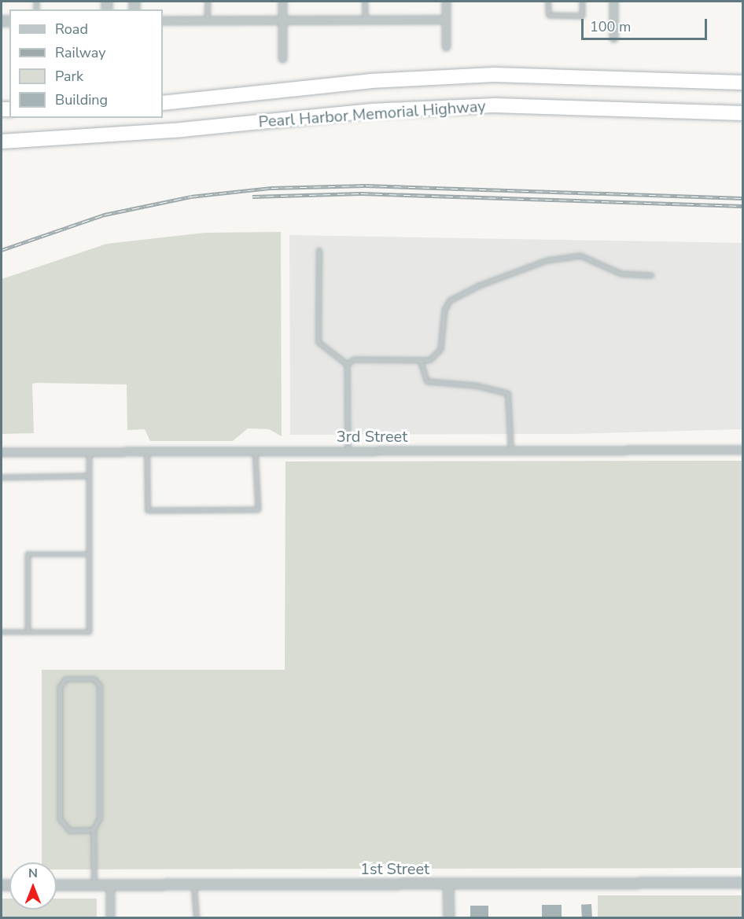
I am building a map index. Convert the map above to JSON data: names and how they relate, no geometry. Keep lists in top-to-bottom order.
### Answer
{
  "streets": {
    "highway": ["Pearl Harbor Memorial Highway"],
    "street": ["3rd Street", "1st Street"]
  },
  "legend": [
    "Road",
    "Railway",
    "Park",
    "Building"
  ],
  "scale_bar": "100 m",
  "north": "top"
}
